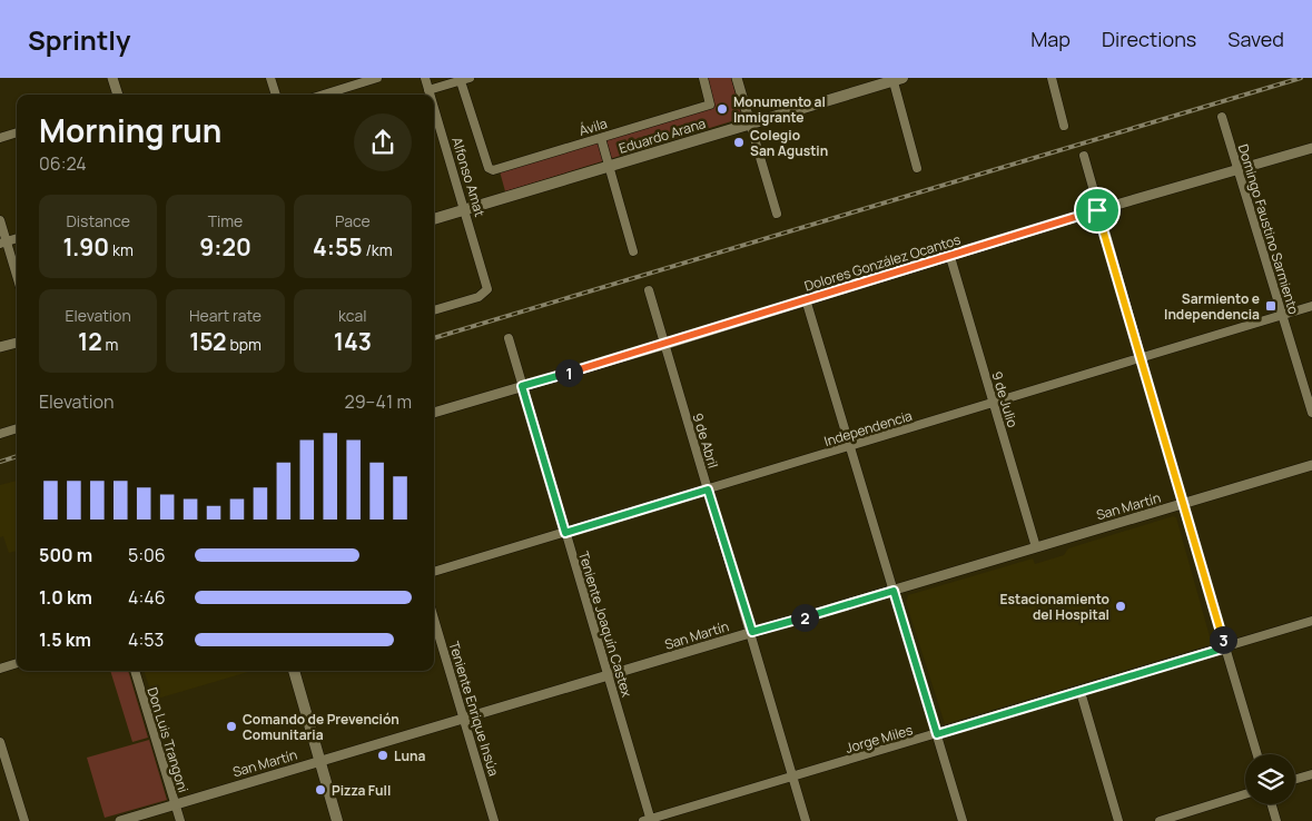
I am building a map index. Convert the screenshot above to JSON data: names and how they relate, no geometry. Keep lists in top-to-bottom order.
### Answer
{
  "streets": {
    "main road": ["Eduardo Arana"],
    "street": [
      "Ávila",
      "Alfonso Amat",
      "Domingo Faustino Sarmiento",
      "Dolores González Ocantos",
      "9 de Julio",
      "Independencia",
      "9 de Abril",
      "San Martín",
      "Teniente Joaquín Castex",
      "Teniente Enrique Insúa",
      "Jorge Miles",
      "Don Luis Trangoni"
    ]
  },
  "crossings": [
    ["Eduardo Arana", "Alfonso Amat"],
    ["Domingo Faustino Sarmiento", "Dolores González Ocantos"],
    ["Domingo Faustino Sarmiento", "Independencia"],
    ["Dolores González Ocantos", "9 de Julio"],
    ["Dolores González Ocantos", "9 de Abril"],
    ["Dolores González Ocantos", "Teniente Joaquín Castex"],
    ["9 de Julio", "Independencia"],
    ["9 de Julio", "San Martín"],
    ["Independencia", "9 de Abril"],
    ["Independencia", "Teniente Joaquín Castex"],
    ["9 de Abril", "San Martín"],
    ["9 de Abril", "Jorge Miles"],
    ["San Martín", "Teniente Joaquín Castex"],
    ["San Martín", "Teniente Enrique Insúa"],
    ["San Martín", "Don Luis Trangoni"],
    ["Teniente Joaquín Castex", "Jorge Miles"]
  ],
  "places": {
    "other": [
      "Monumento al Inmigrante",
      "Colegio San Agustin",
      "Estacionamiento del Hospital",
      "Comando de Prevención Comunitaria",
      "Luna",
      "Pizza Full"
    ],
    "transit": ["Sarmiento e Independencia"]
  },
  "page": {
    "header": "Sprintly",
    "nav": ["Map", "Directions", "Saved"],
    "heading": ["Morning run", "06:24"],
    "stats": [
      ["Distance", "1.90 km"],
      ["Time", "9:20"],
      ["Pace", "4:55 /km"],
      ["Elevation", "12 m"],
      ["Heart rate", "152 bpm"],
      ["kcal", "143"]
    ],
    "pins": ["1", "2", "3"],
    "chart": ["Elevation", "29–41 m"],
    "list": [
      {
        "name": "500 m",
        "note": "5:06"
      },
      {
        "name": "1.0 km",
        "note": "4:46"
      },
      {
        "name": "1.5 km",
        "note": "4:53"
      }
    ]
  }
}
